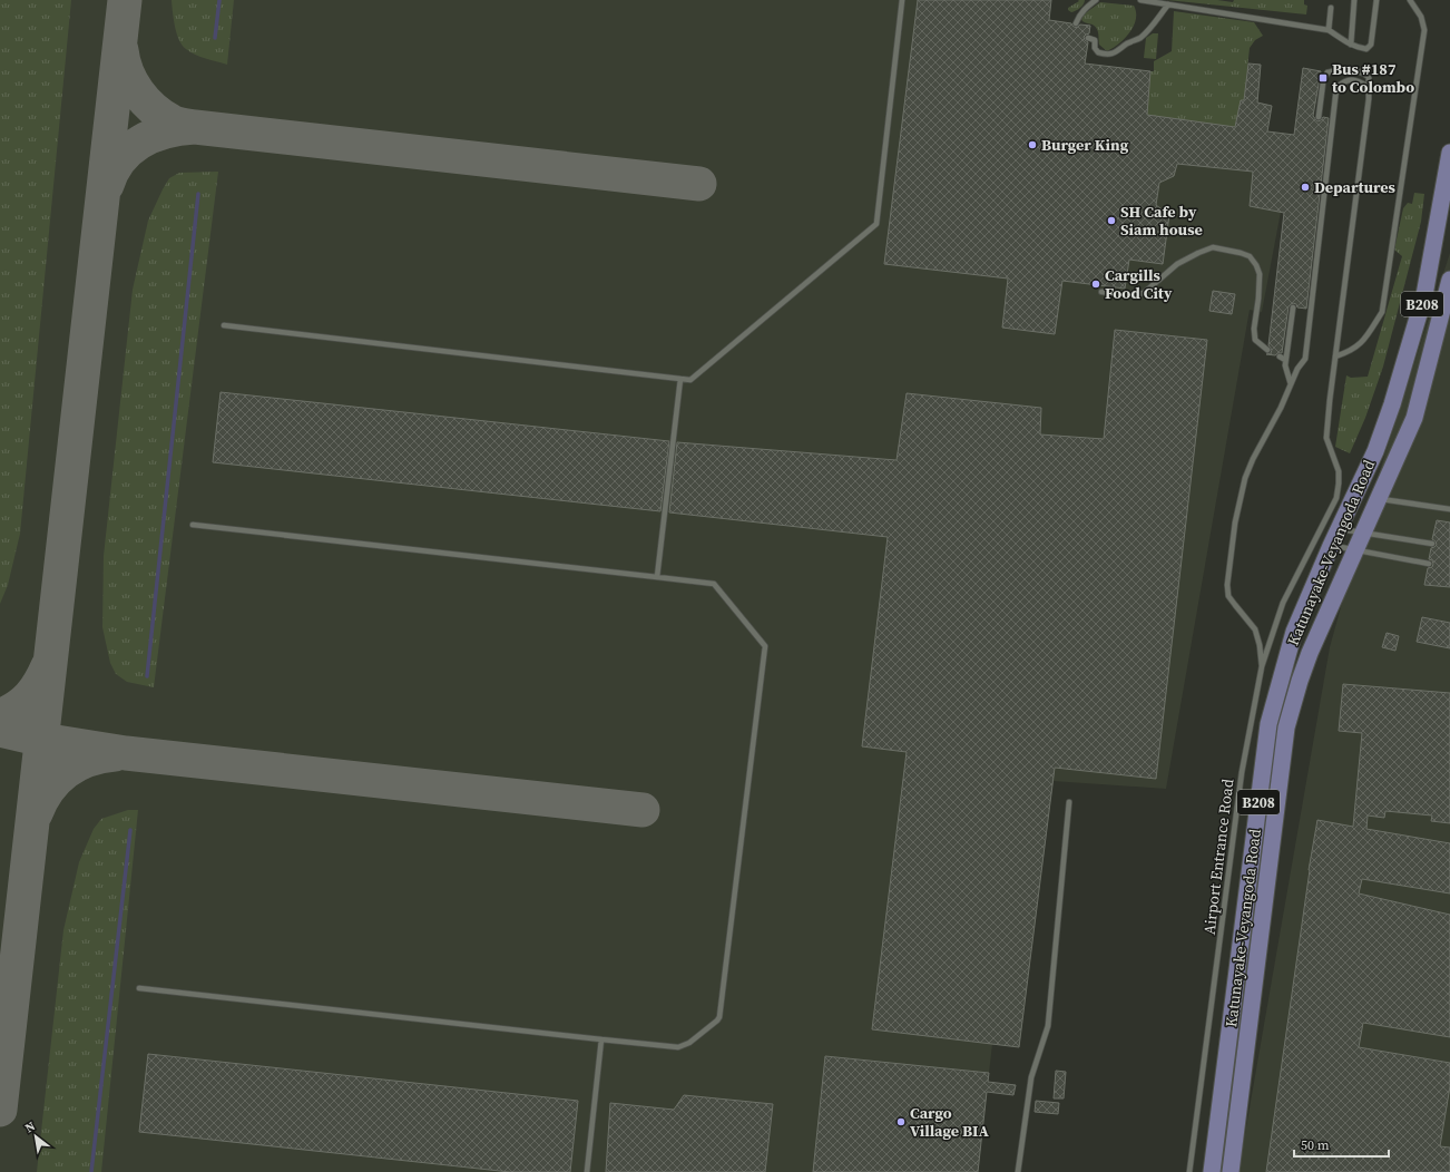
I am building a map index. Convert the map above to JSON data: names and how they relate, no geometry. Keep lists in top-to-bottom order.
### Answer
{
  "streets": {
    "main road": ["B208", "Katunayake-Veyangoda Road"],
    "lane": ["Airport Entrance Road"]
  },
  "places": {
    "transit": ["Bus #187 to Colombo"],
    "other": [
      "Burger King",
      "Departures",
      "SH Cafe by Siam house",
      "Cargills Food City",
      "Cargo Village BIA"
    ]
  },
  "scale_bar": "50 m",
  "north": "top left"
}
